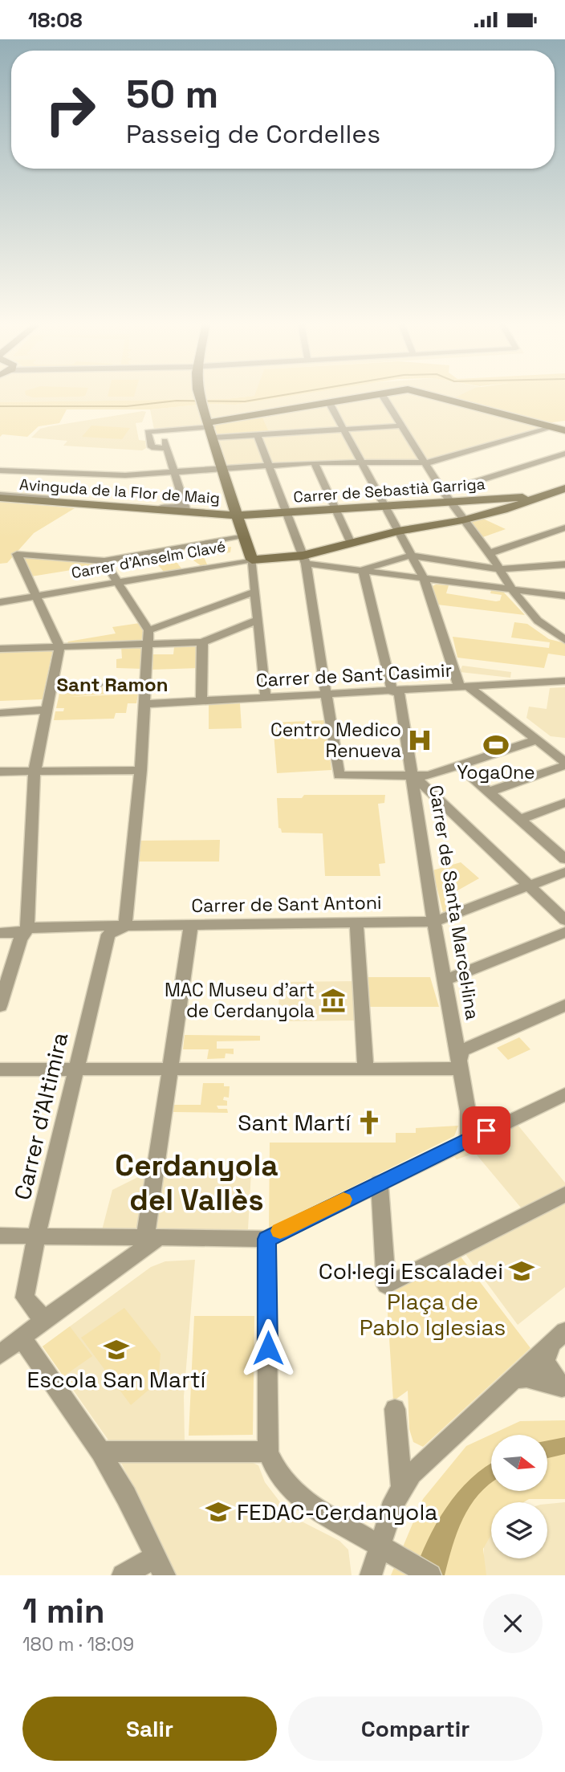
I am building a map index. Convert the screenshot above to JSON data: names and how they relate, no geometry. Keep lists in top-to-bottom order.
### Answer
{
  "streets": {
    "street": [
      "Carrer de Sebastià Garriga",
      "Avinguda de la Flor de Maig",
      "Carrer d'Anselm Clavé",
      "Carrer de Sant Casimir",
      "Carrer de Santa Marcel·lina",
      "Carrer de Sant Antoni",
      "Carrer d'Altimira"
    ]
  },
  "crossings": [
    ["Carrer de Sebastià Garriga", "Avinguda de la Flor de Maig"],
    ["Carrer de Sebastià Garriga", "Carrer d'Anselm Clavé"],
    ["Carrer de Sant Casimir", "Carrer de Santa Marcel·lina"],
    ["Carrer de Santa Marcel·lina", "Carrer de Sant Antoni"],
    ["Carrer de Sant Antoni", "Carrer d'Altimira"]
  ],
  "districts": ["Sant Ramon", "Cerdanyola del Vallès"],
  "parks": ["Plaça de Pablo Iglesias"],
  "places": {
    "hospital": ["Centro Medico Renueva"],
    "sports": ["YogaOne"],
    "museum": ["MAC Museu d'art de Cerdanyola"],
    "church": ["Sant Martí"],
    "school or university": ["Col·legi Escaladei", "Escola San Martí", "FEDAC-Cerdanyola"]
  },
  "north": "right",
  "page": {
    "status": "18:08",
    "turn": ["50 m", "Passeig de Cordelles"],
    "heading": ["1 min", "180 m · 18:09"],
    "buttons": ["Salir", "Compartir"]
  }
}
